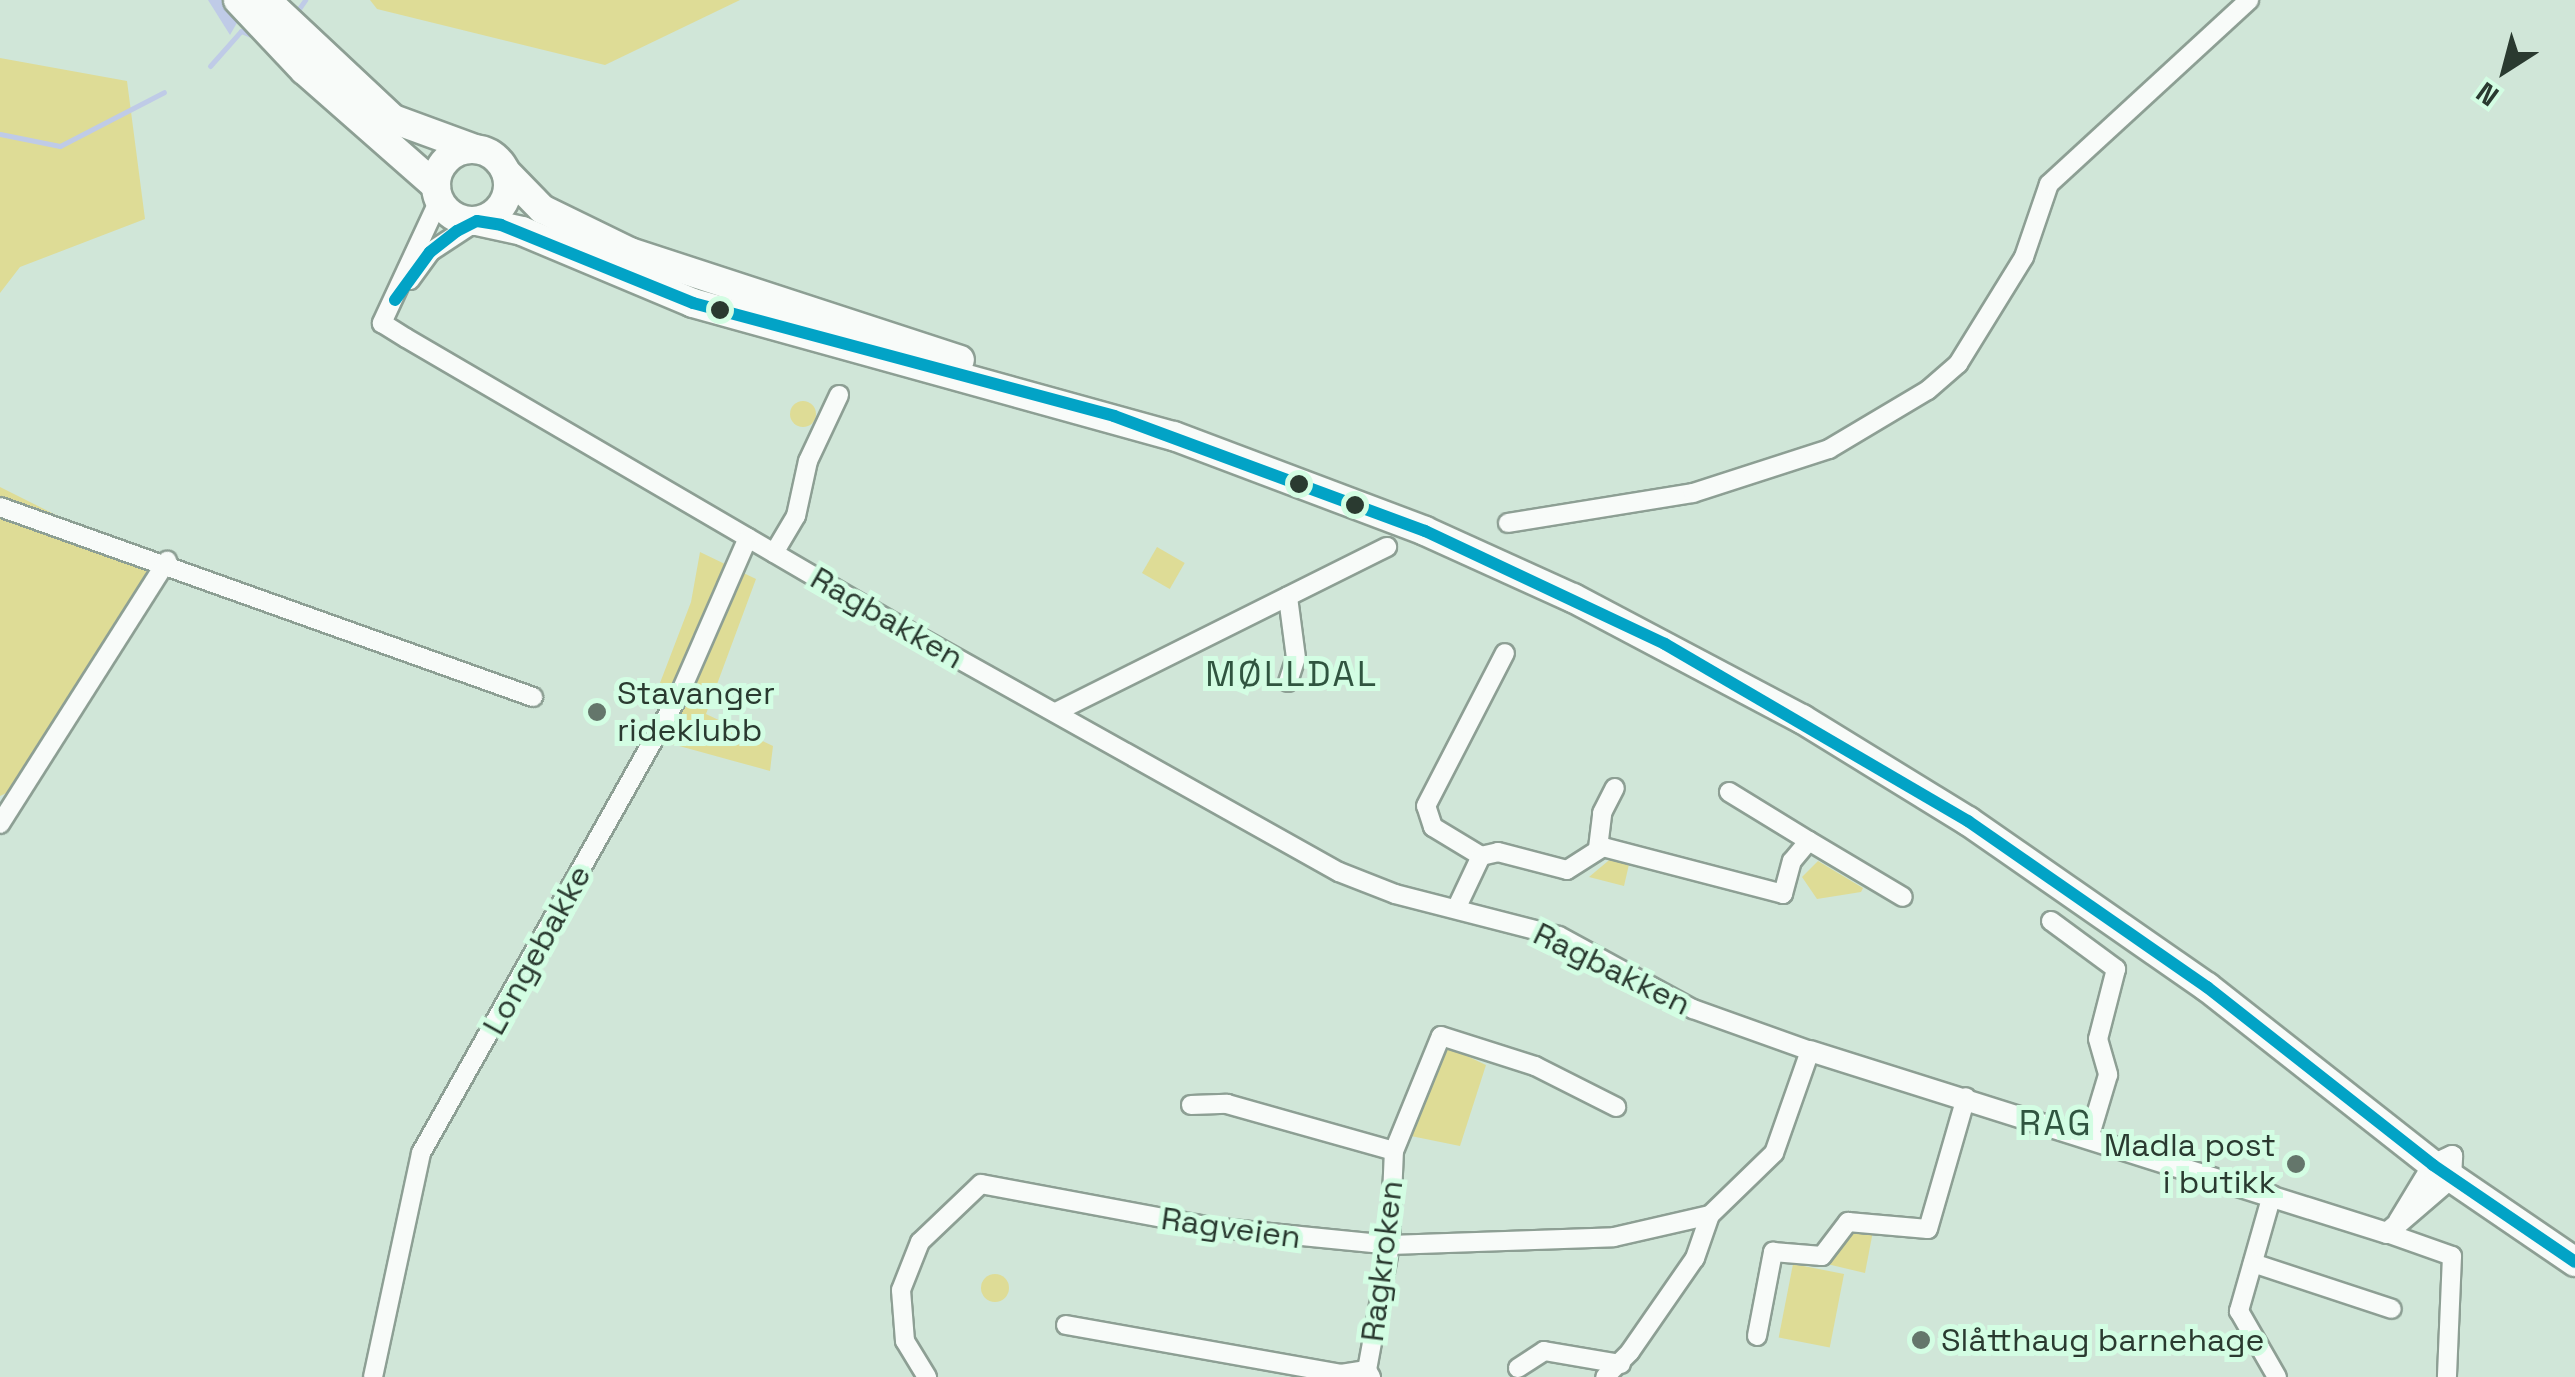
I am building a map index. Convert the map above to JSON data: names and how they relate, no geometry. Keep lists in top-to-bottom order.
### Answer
{
  "streets": {
    "street": [
      "Ragbakken",
      "Longebakke",
      "Ragveien",
      "Ragkroken"
    ]
  },
  "crossings": [
    ["Ragbakken", "Longebakke"],
    ["Ragveien", "Ragkroken"]
  ],
  "districts": ["MØLLDAL", "RAG"],
  "places": ["Stavanger rideklubb", "Madla post i butikk", "Slåtthaug barnehage"],
  "north": "bottom left"
}
